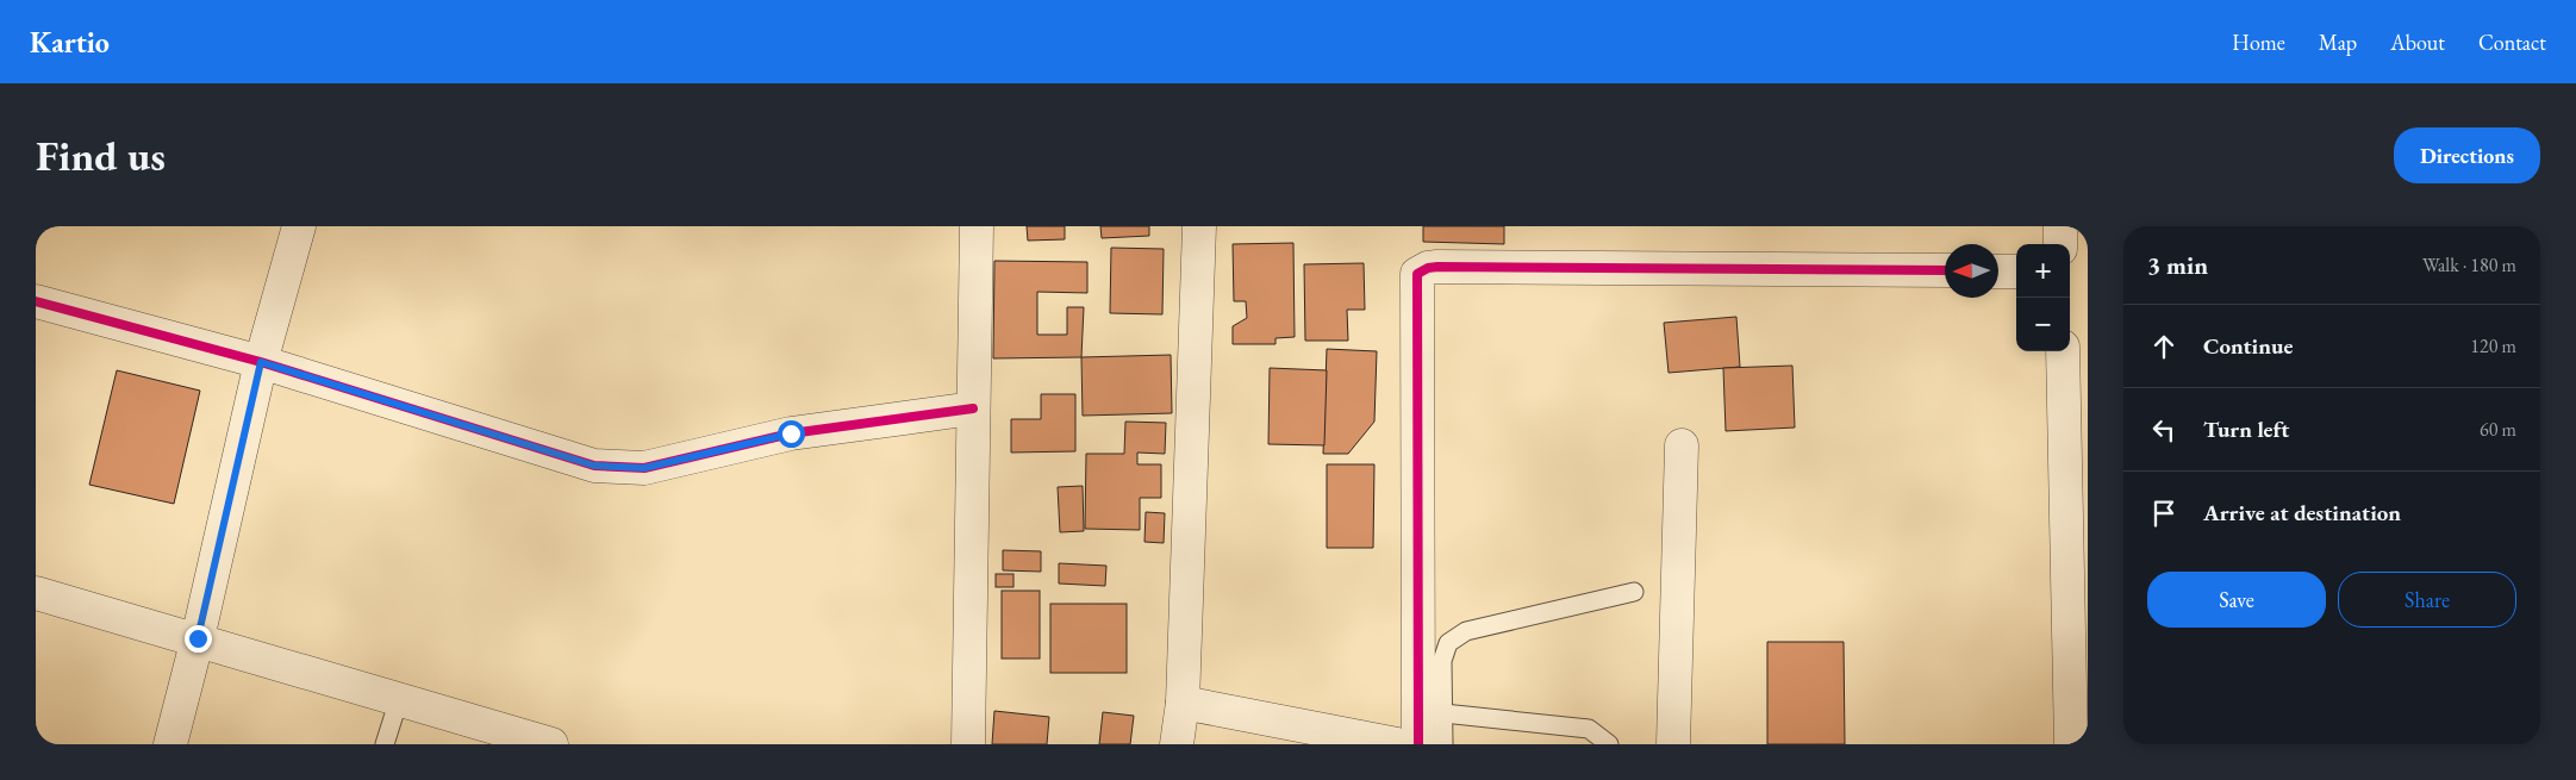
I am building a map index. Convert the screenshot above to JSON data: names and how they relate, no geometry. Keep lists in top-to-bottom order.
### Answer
{
  "north": "left",
  "page": {
    "header": "Kartio",
    "nav": [
      "Home",
      "Map",
      "About",
      "Contact"
    ],
    "buttons": [
      "Directions",
      ["Save", "Share"]
    ],
    "title": "Find us",
    "heading": ["3 min", "Walk · 180 m"],
    "map_buttons": ["+", "−"],
    "list": [
      ["Continue", "120 m"],
      ["Turn left", "60 m"],
      "Arrive at destination"
    ]
  }
}
